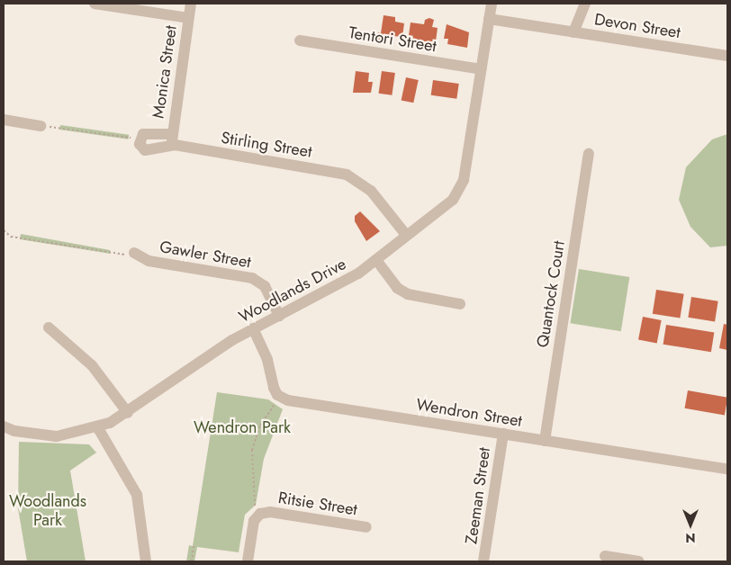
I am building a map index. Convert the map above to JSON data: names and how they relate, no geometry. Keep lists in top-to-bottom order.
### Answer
{
  "streets": {
    "street": [
      "Devon Street",
      "Tentori Street",
      "Monica Street",
      "Stirling Street",
      "Gawler Street",
      "Woodlands Drive",
      "Quantock Court",
      "Wendron Street",
      "Zeeman Street",
      "Ritsie Street"
    ]
  },
  "crossings": [
    ["Devon Street", "Woodlands Drive"],
    ["Tentori Street", "Woodlands Drive"],
    ["Monica Street", "Stirling Street"],
    ["Stirling Street", "Woodlands Drive"],
    ["Gawler Street", "Woodlands Drive"],
    ["Quantock Court", "Wendron Street"],
    ["Wendron Street", "Zeeman Street"]
  ],
  "parks": ["Wendron Park", "Woodlands Park"],
  "north": "bottom"
}
